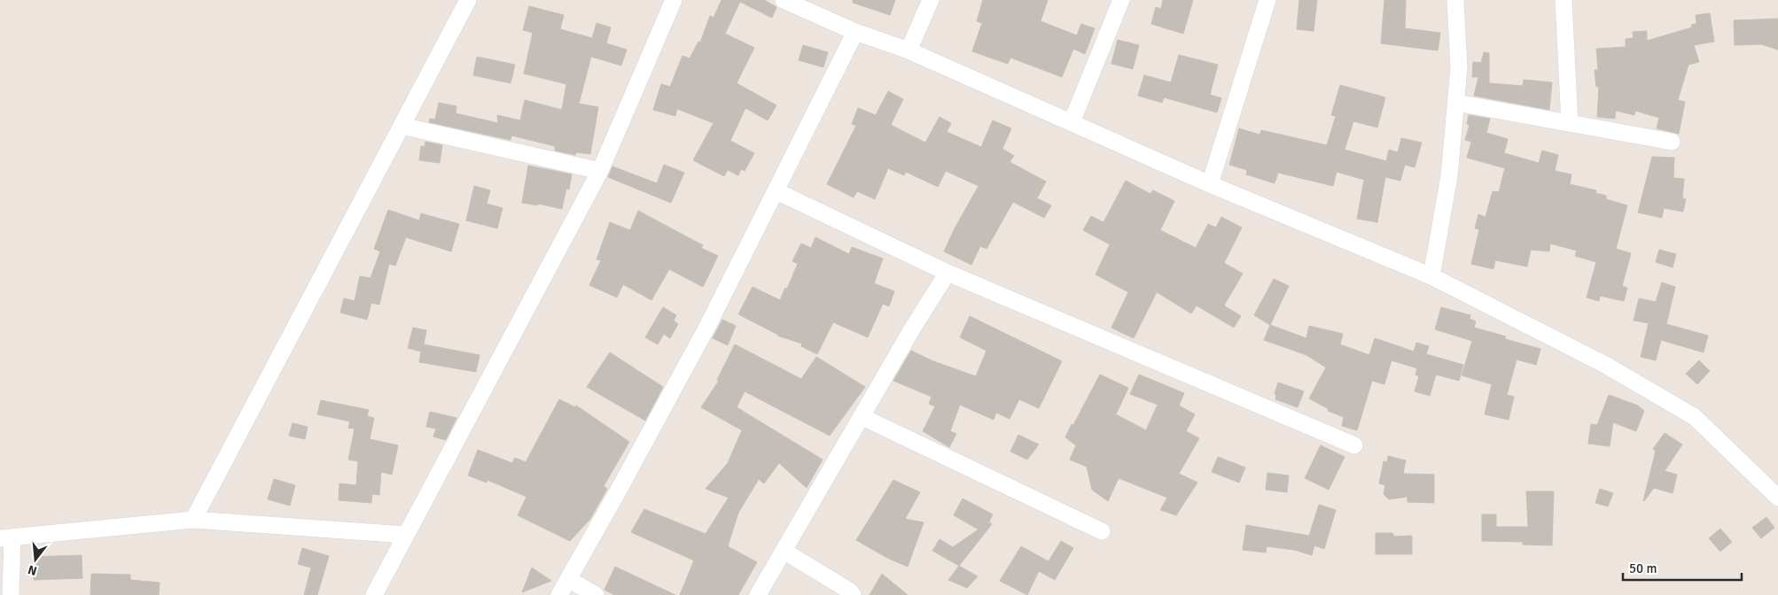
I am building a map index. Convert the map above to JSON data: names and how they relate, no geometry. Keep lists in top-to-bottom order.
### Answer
{
  "scale_bar": "50 m",
  "north": "bottom"
}
